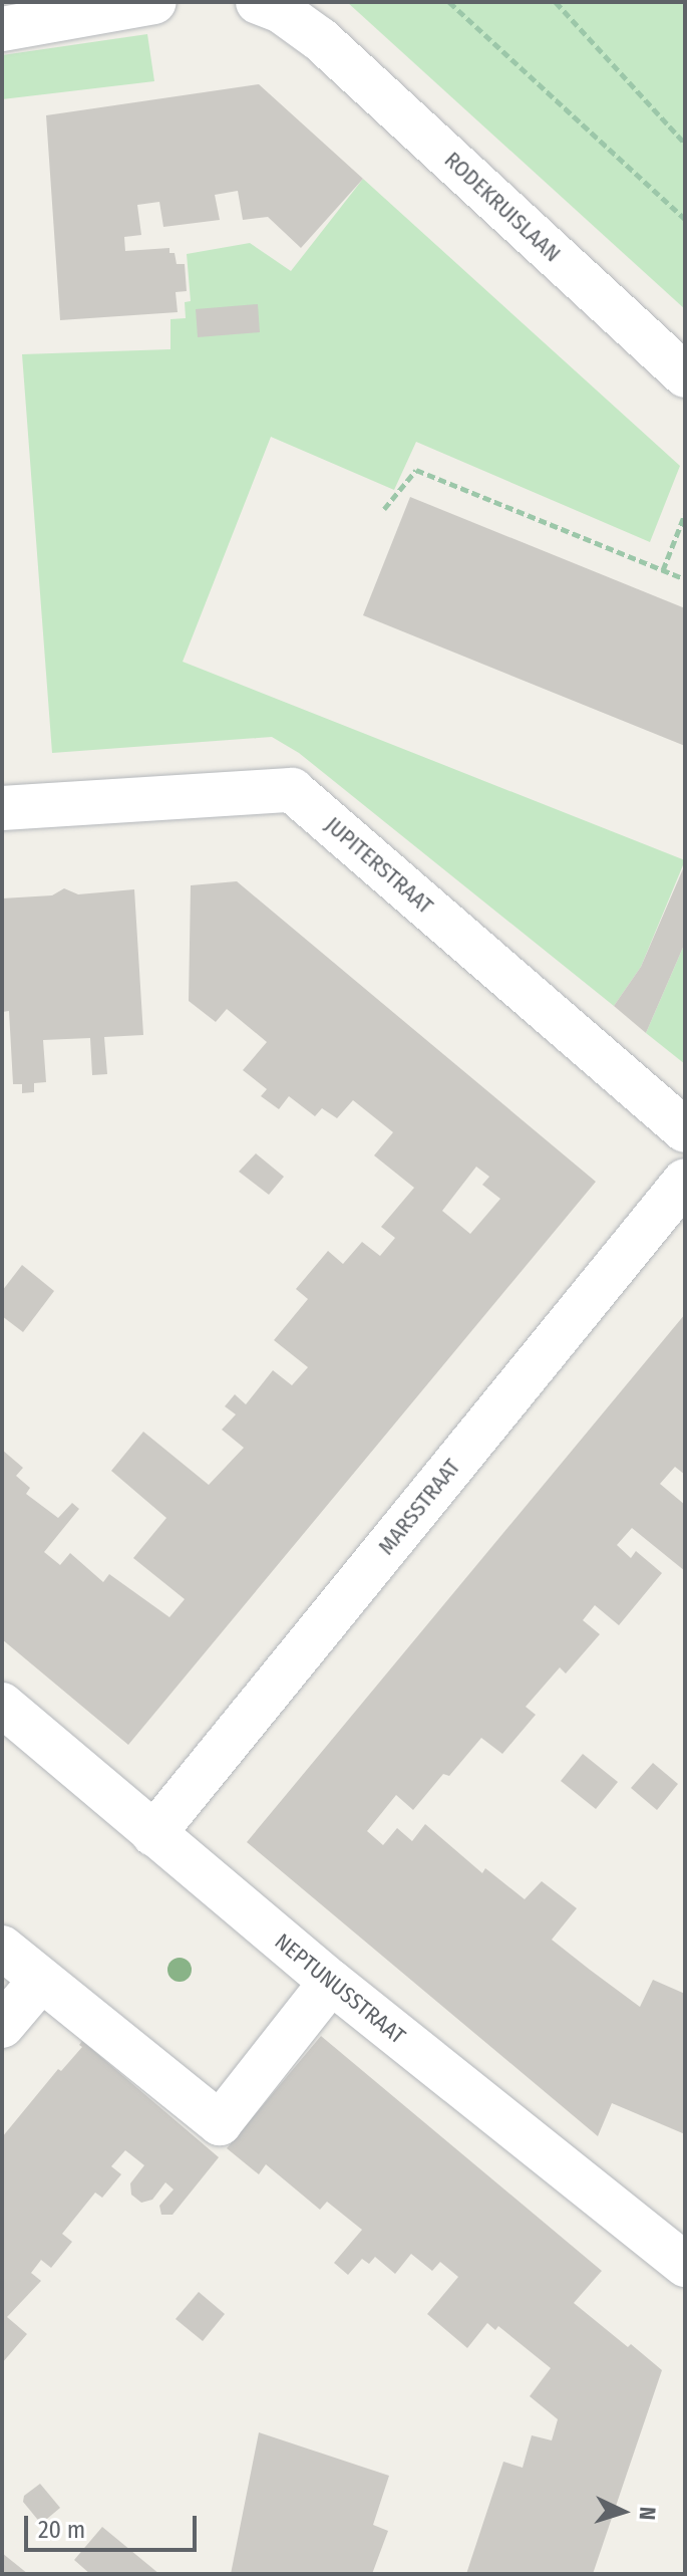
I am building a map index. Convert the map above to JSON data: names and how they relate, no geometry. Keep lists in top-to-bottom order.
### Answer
{
  "streets": {
    "street": [
      "RODEKRUISLAAN",
      "JUPITERSTRAAT",
      "MARSSTRAAT",
      "NEPTUNUSSTRAAT"
    ]
  },
  "crossings": [
    ["MARSSTRAAT", "NEPTUNUSSTRAAT"]
  ],
  "scale_bar": "20 m",
  "north": "right"
}
